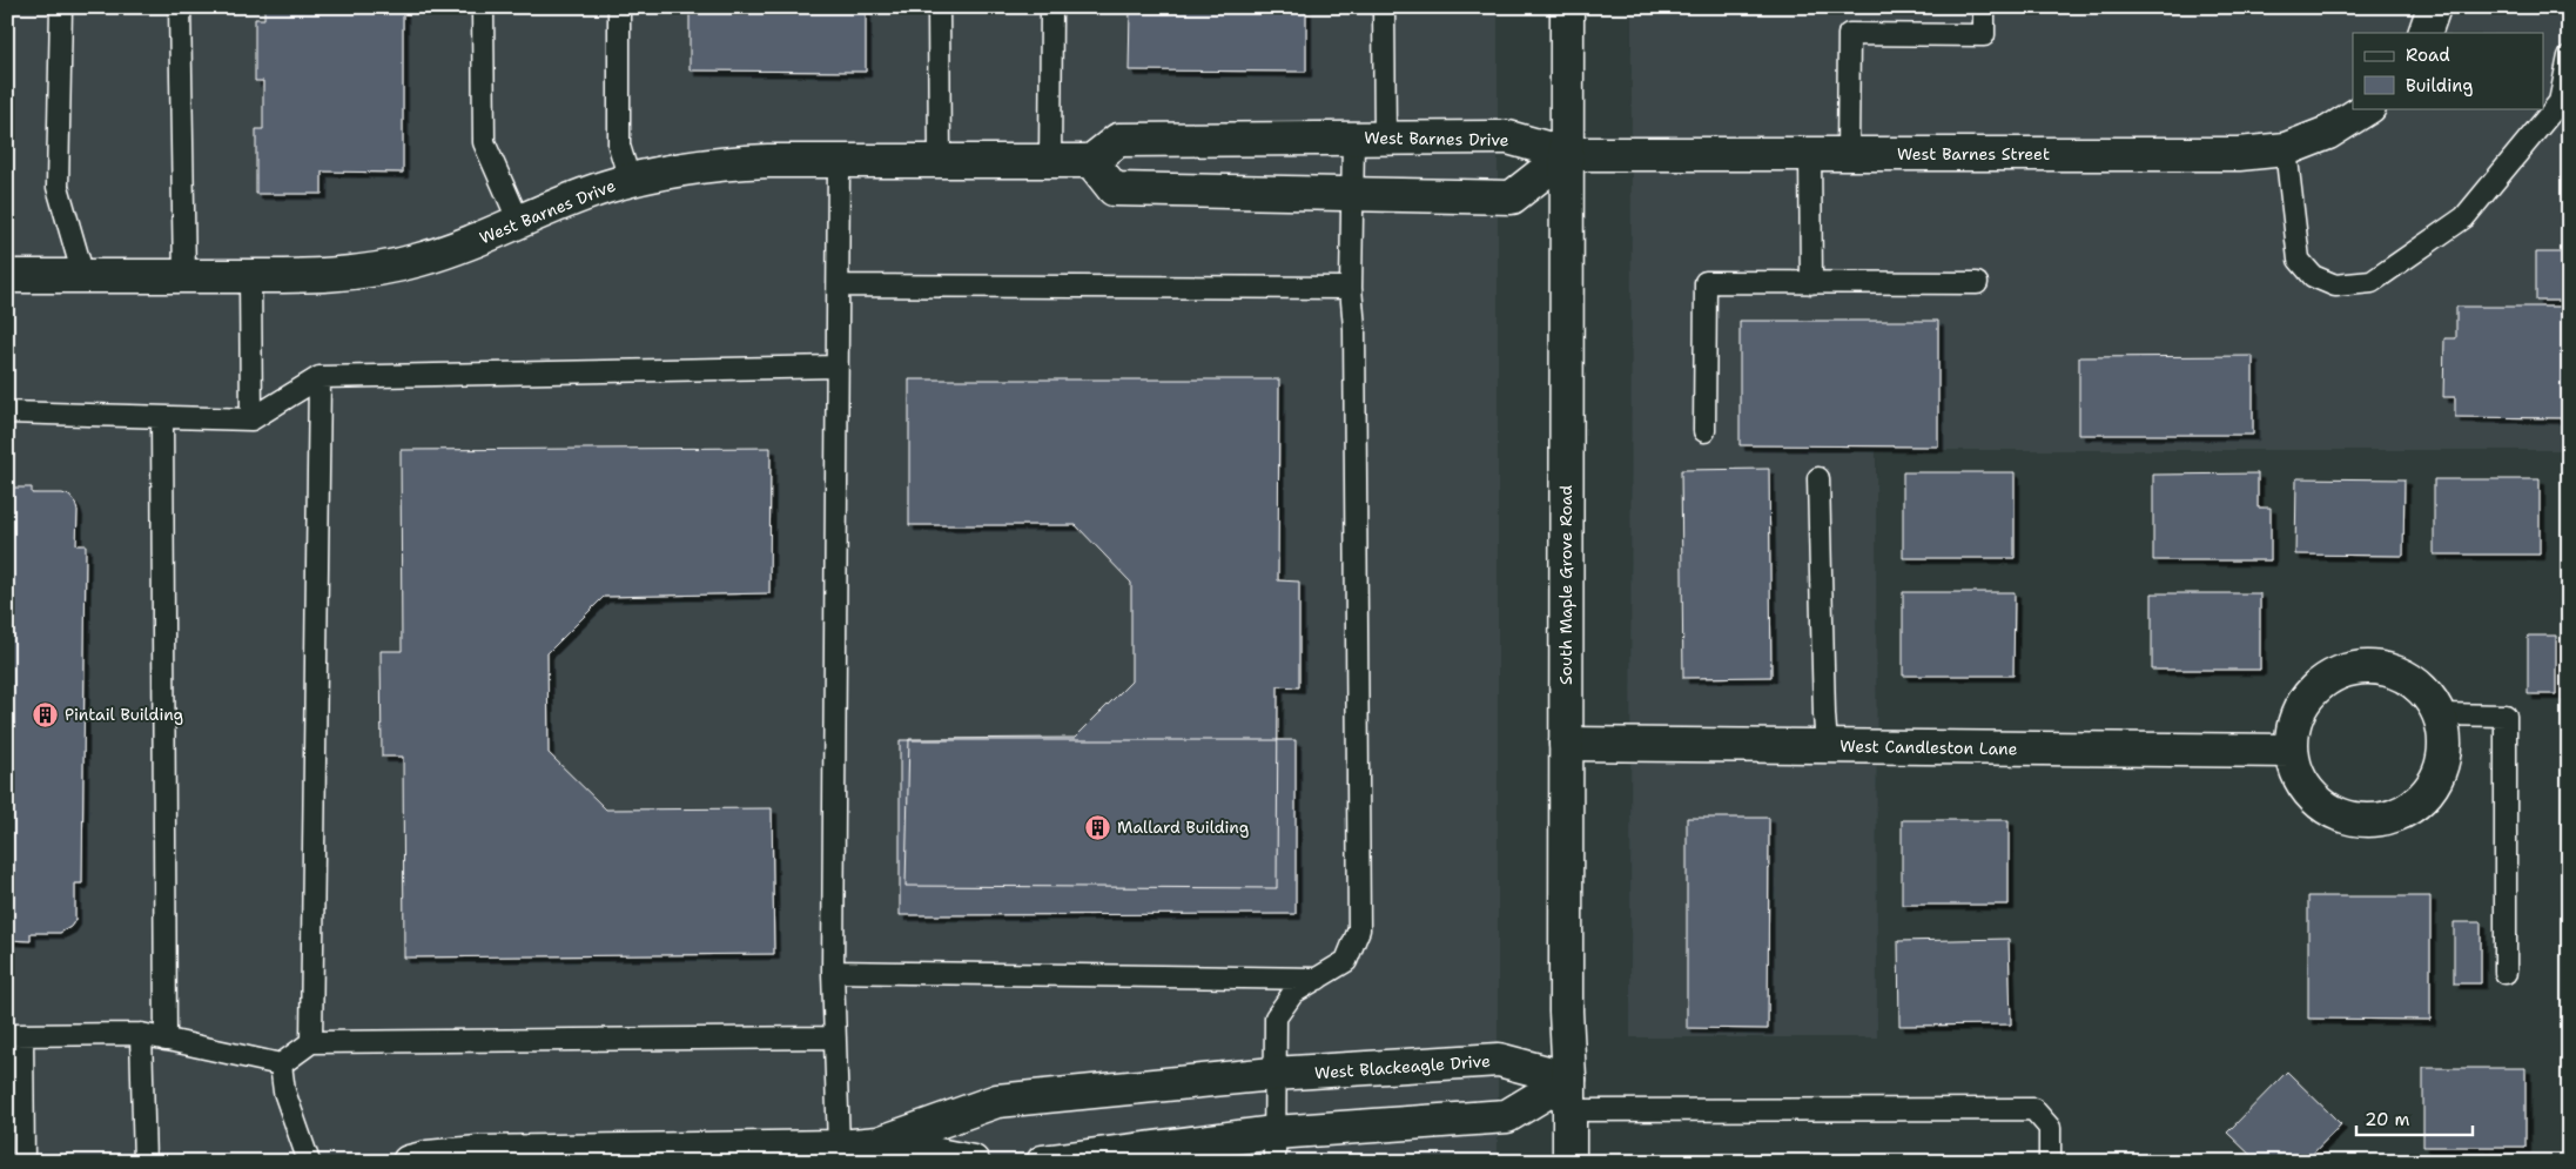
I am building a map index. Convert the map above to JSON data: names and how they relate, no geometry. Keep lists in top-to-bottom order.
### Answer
{
  "streets": {
    "street": [
      "West Barnes Drive",
      "West Barnes Street",
      "South Maple Grove Road",
      "West Candleston Lane",
      "West Blackeagle Drive"
    ]
  },
  "crossings": [
    ["West Barnes Drive", "West Barnes Street"],
    ["West Barnes Drive", "South Maple Grove Road"],
    ["West Barnes Street", "South Maple Grove Road"],
    ["South Maple Grove Road", "West Candleston Lane"],
    ["South Maple Grove Road", "West Blackeagle Drive"]
  ],
  "places": {
    "building": ["Pintail Building", "Mallard Building"]
  },
  "legend": ["Road", "Building"],
  "scale_bar": "20 m"
}
